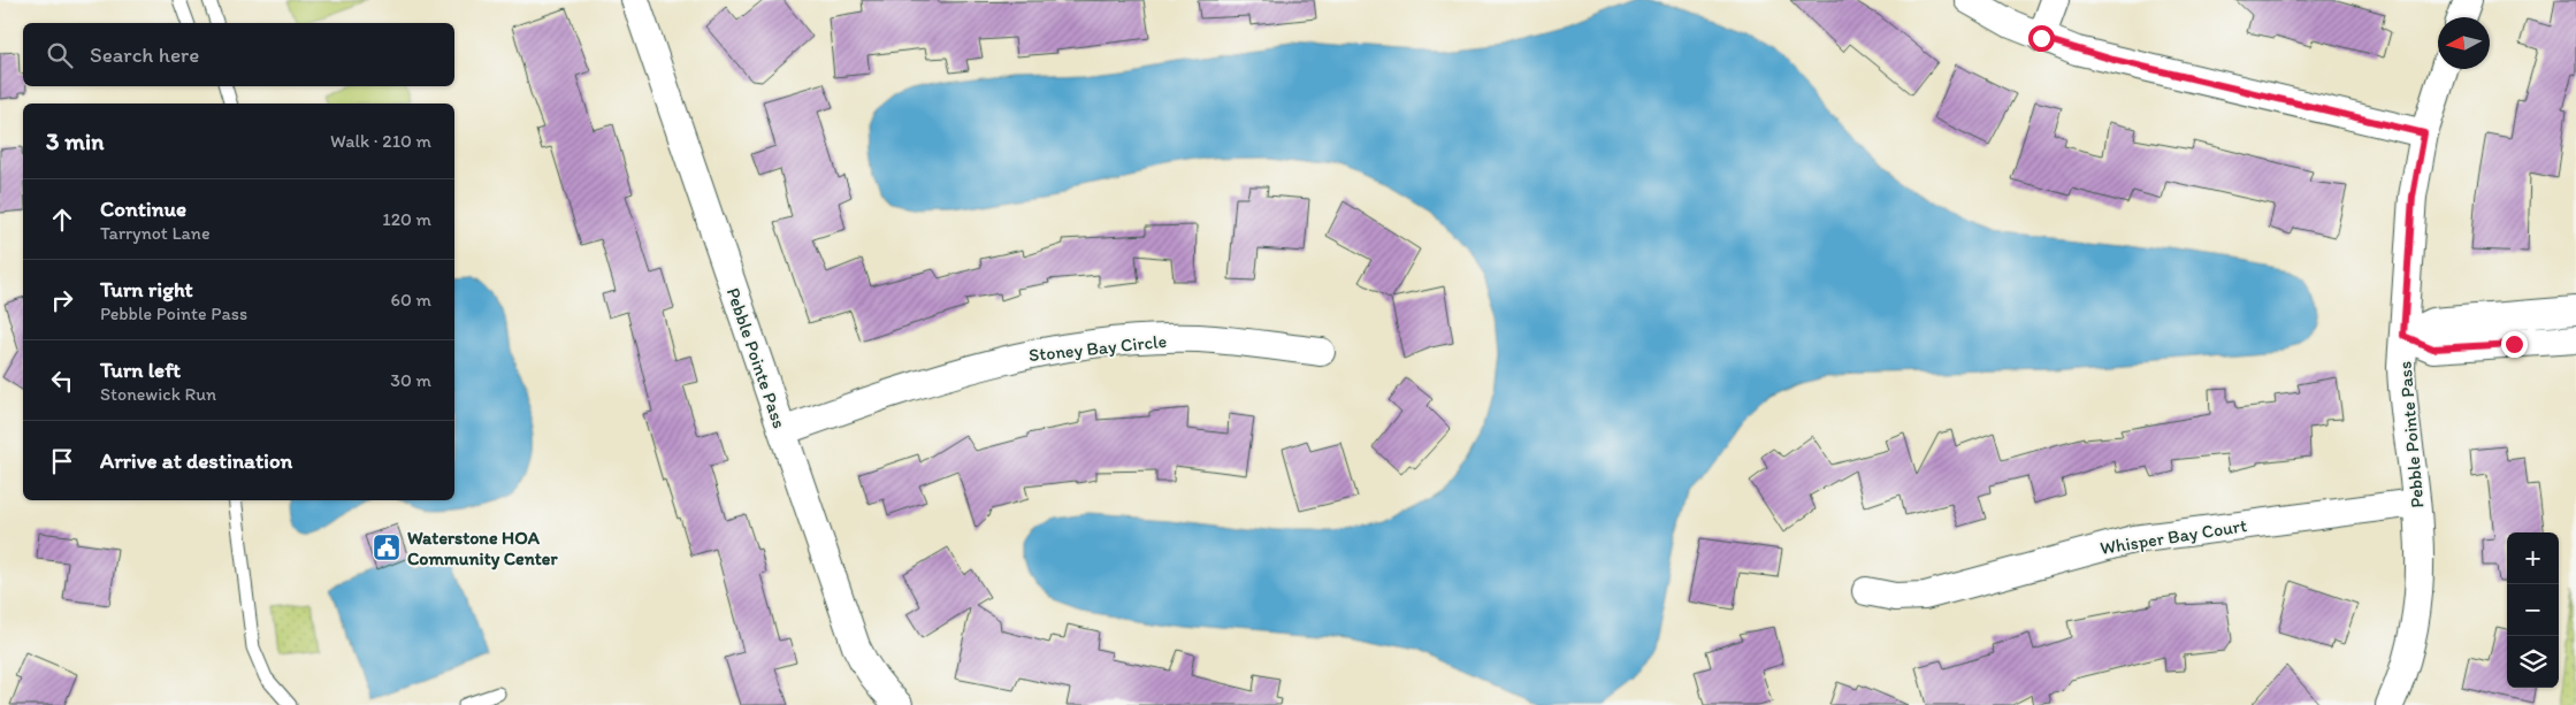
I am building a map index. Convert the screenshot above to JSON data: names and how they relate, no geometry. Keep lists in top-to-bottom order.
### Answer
{
  "streets": {
    "street": ["Stoney Bay Circle", "Pebble Pointe Pass", "Whisper Bay Court"]
  },
  "crossings": [
    ["Stoney Bay Circle", "Pebble Pointe Pass"],
    ["Pebble Pointe Pass", "Whisper Bay Court"]
  ],
  "places": {
    "public building": ["Waterstone HOA Community Center"]
  },
  "north": "left",
  "page": {
    "search": "Search here",
    "heading": ["3 min", "Walk · 210 m"],
    "list": [
      ["Continue", "Tarrynot Lane", "120 m"],
      ["Turn right", "Pebble Pointe Pass", "60 m"],
      ["Turn left", "Stonewick Run", "30 m"],
      "Arrive at destination"
    ],
    "map_buttons": ["+", "−"]
  }
}
